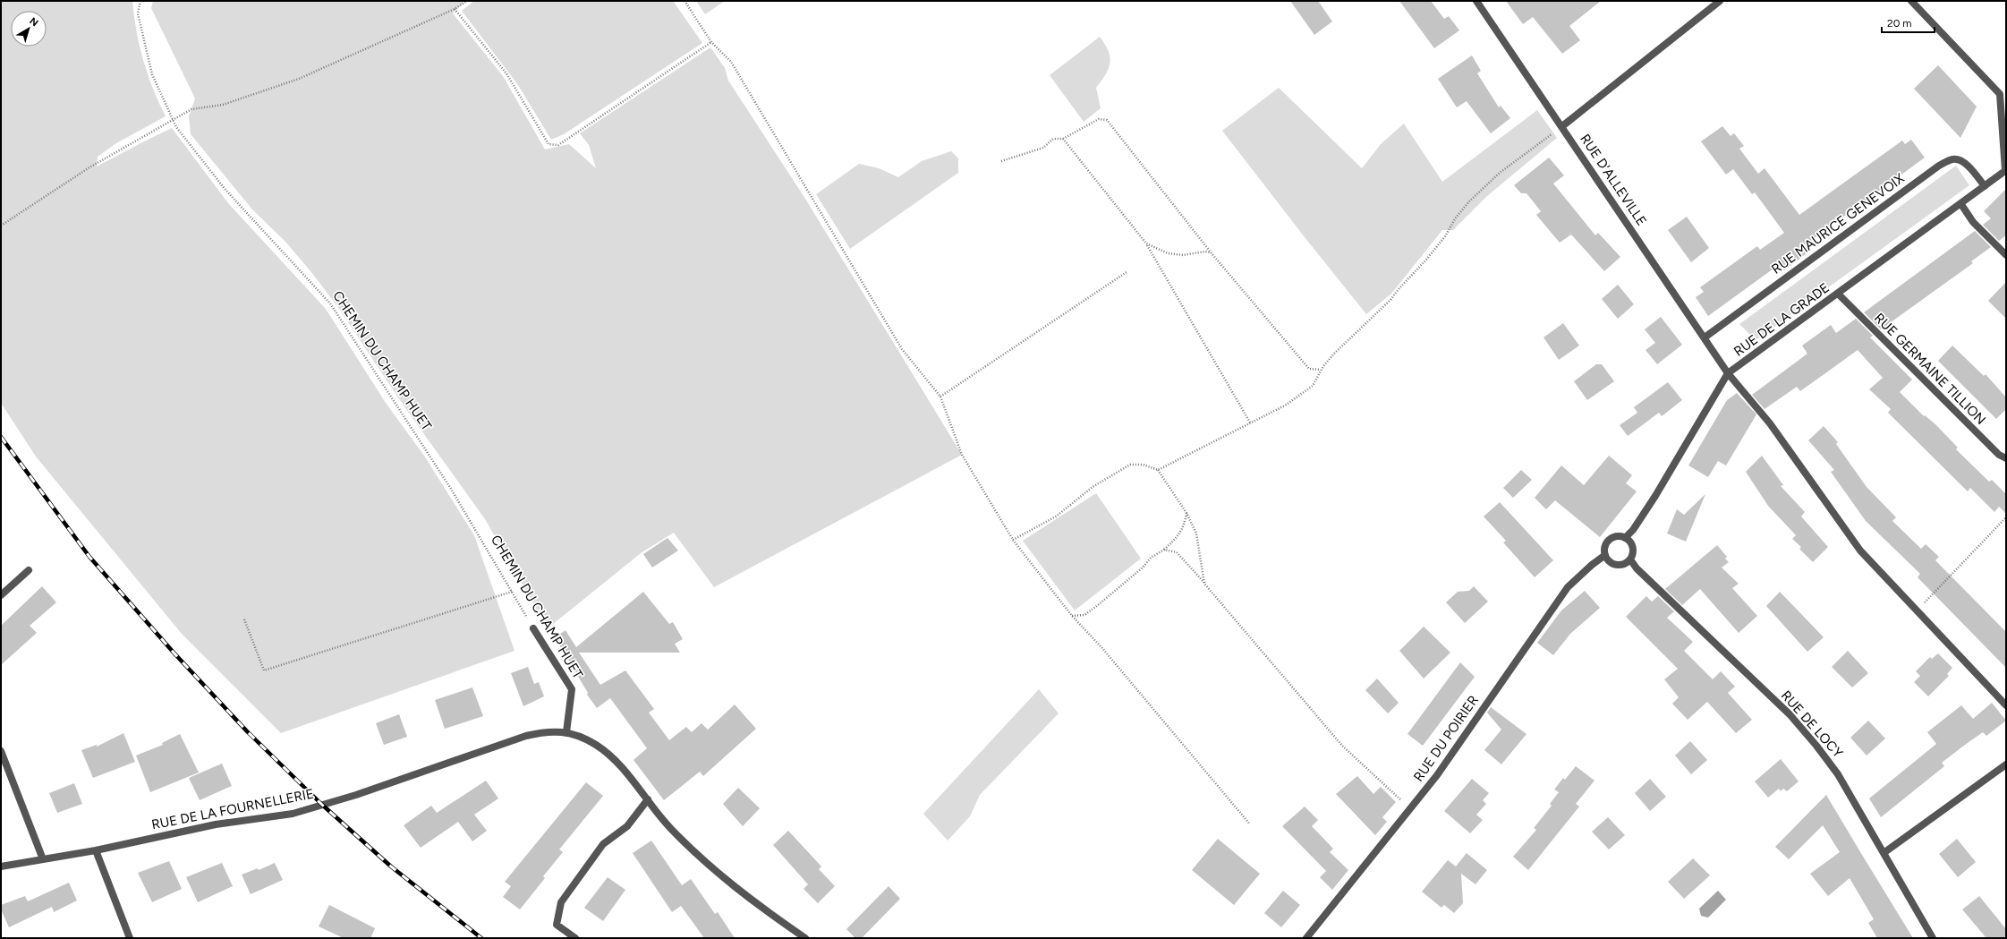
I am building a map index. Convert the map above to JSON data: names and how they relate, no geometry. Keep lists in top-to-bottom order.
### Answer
{
  "streets": {
    "street": [
      "RUE D'ALLEVILLE",
      "RUE MAURICE GENEVOIX",
      "RUE DE LA GRADE",
      "CHEMIN DU CHAMP HUET",
      "RUE GERMAINE TILLION",
      "RUE DE LOCY",
      "RUE DU POIRIER",
      "RUE DE LA FOURNELLERIE"
    ]
  },
  "crossings": [
    ["RUE D'ALLEVILLE", "RUE MAURICE GENEVOIX"],
    ["RUE D'ALLEVILLE", "RUE DE LA GRADE"],
    ["RUE MAURICE GENEVOIX", "RUE DE LA GRADE"],
    ["RUE DE LA GRADE", "RUE GERMAINE TILLION"],
    ["RUE DE LA GRADE", "RUE DE LOCY"],
    ["RUE DE LA GRADE", "RUE DU POIRIER"],
    ["CHEMIN DU CHAMP HUET", "RUE DE LA FOURNELLERIE"],
    ["RUE DE LOCY", "RUE DU POIRIER"]
  ],
  "scale_bar": "20 m",
  "north": "top right"
}
